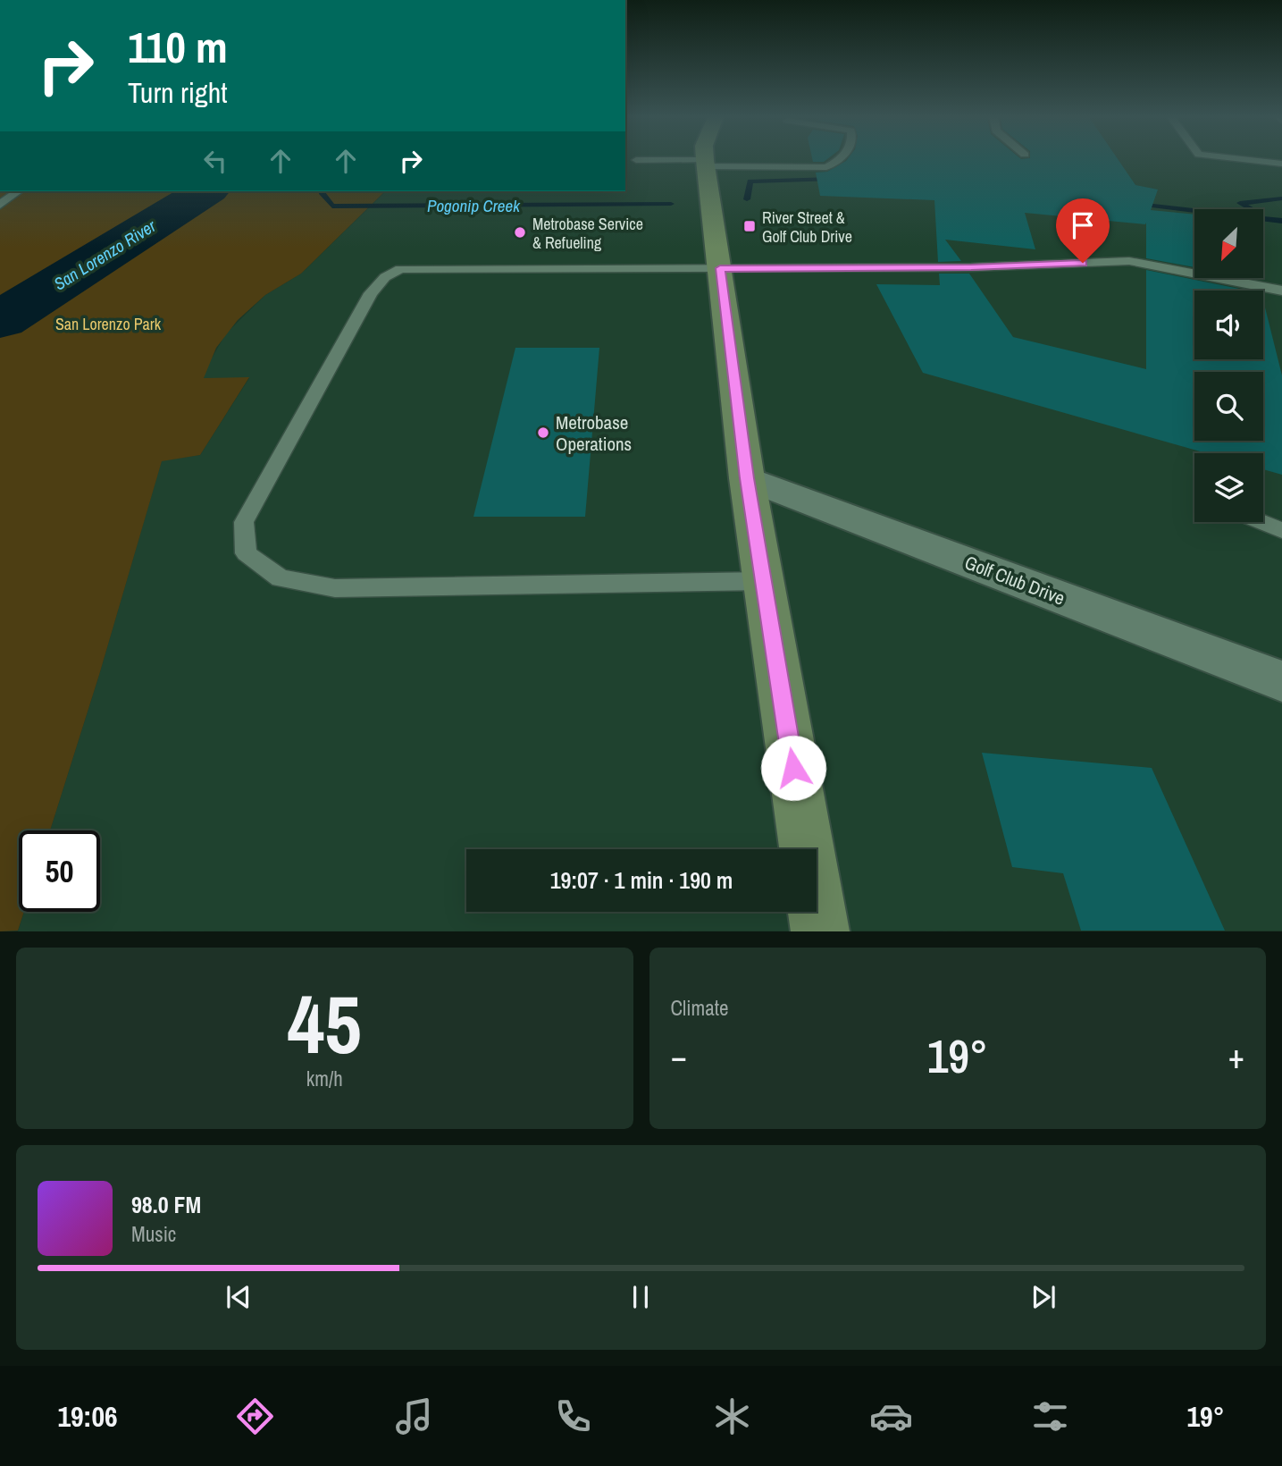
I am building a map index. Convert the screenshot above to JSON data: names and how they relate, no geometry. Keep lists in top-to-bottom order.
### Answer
{
  "streets": {
    "street": ["Golf Club Drive"]
  },
  "water": ["Pogonip Creek", "San Lorenzo River"],
  "parks": ["San Lorenzo Park"],
  "places": {
    "transit": ["River Street & Golf Club Drive"],
    "other": ["Metrobase Service & Refueling", "Metrobase Operations"]
  },
  "north": "bottom left",
  "page": {
    "turn": ["110 m", "Turn right"],
    "limit": "50",
    "trip": "19:07 · 1 min · 190 m",
    "tile": [
      ["45", "km/h"],
      "Climate"
    ],
    "heat": ["−", "19°", "+"],
    "song": ["98.0 FM", "Music"],
    "tabs": ["19:06", "19°"]
  }
}
